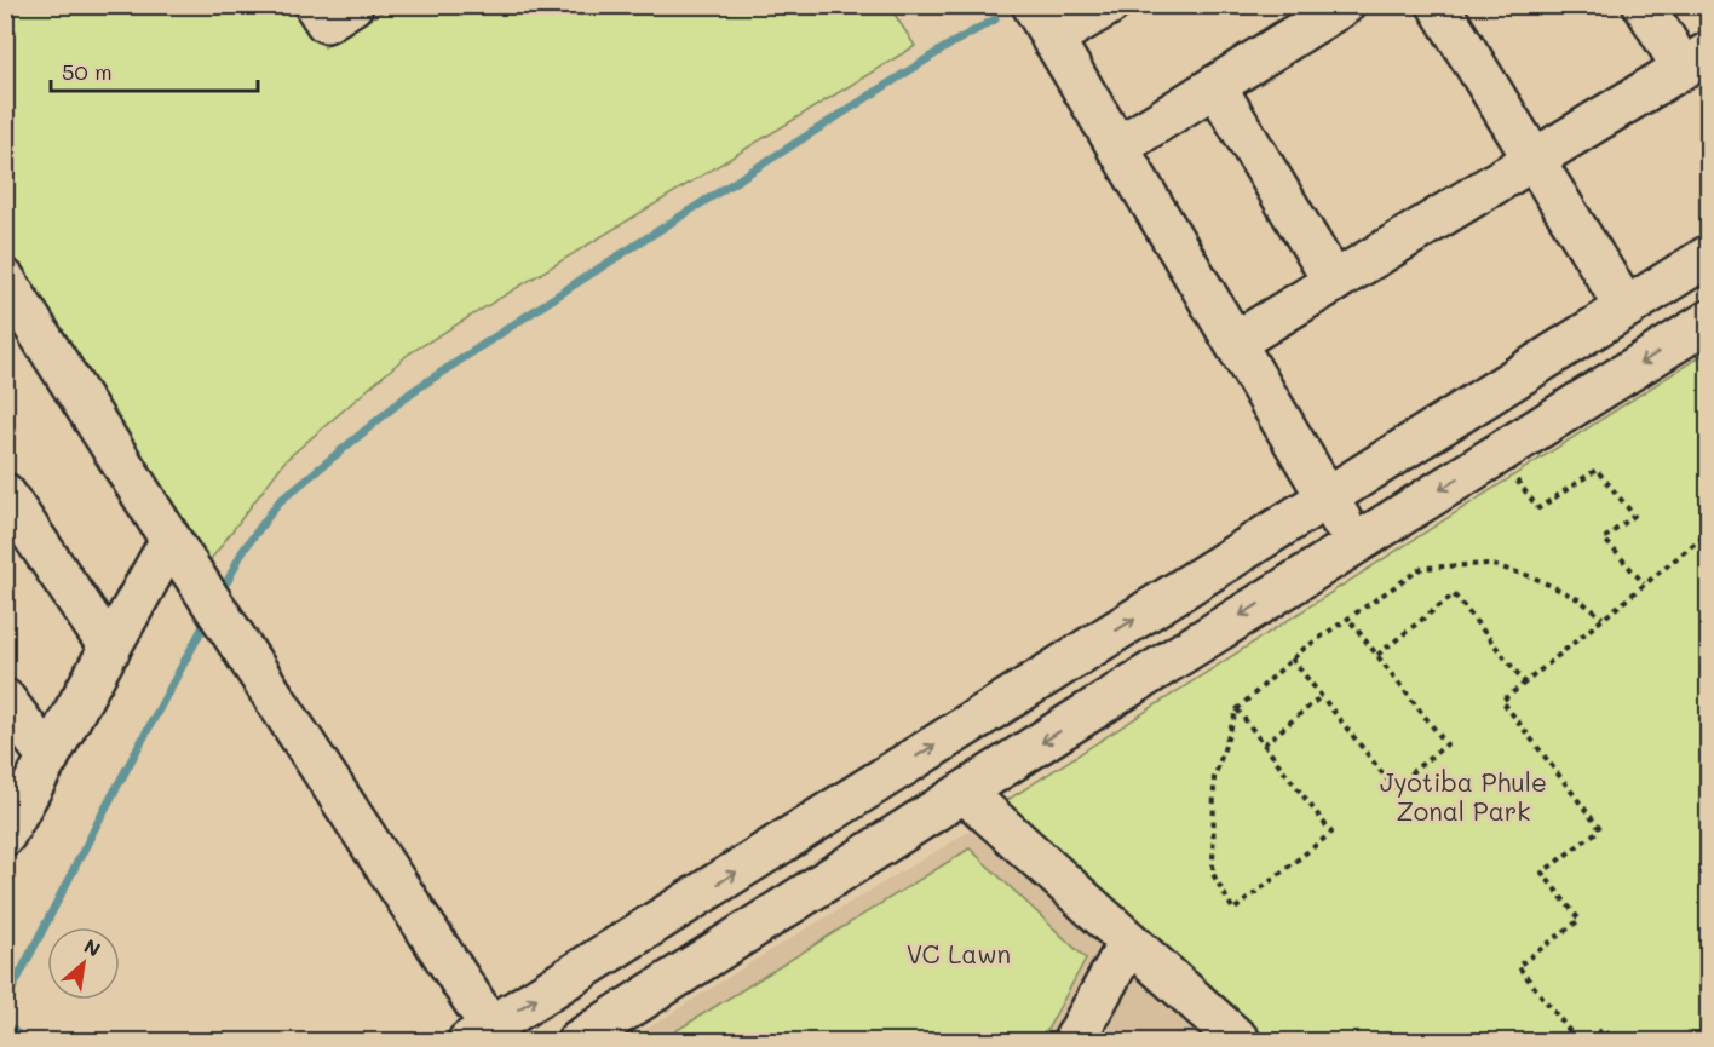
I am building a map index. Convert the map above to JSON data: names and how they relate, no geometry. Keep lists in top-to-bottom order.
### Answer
{
  "parks": ["Jyotiba Phule Zonal Park", "VC Lawn"],
  "scale_bar": "50 m",
  "north": "top right"
}
